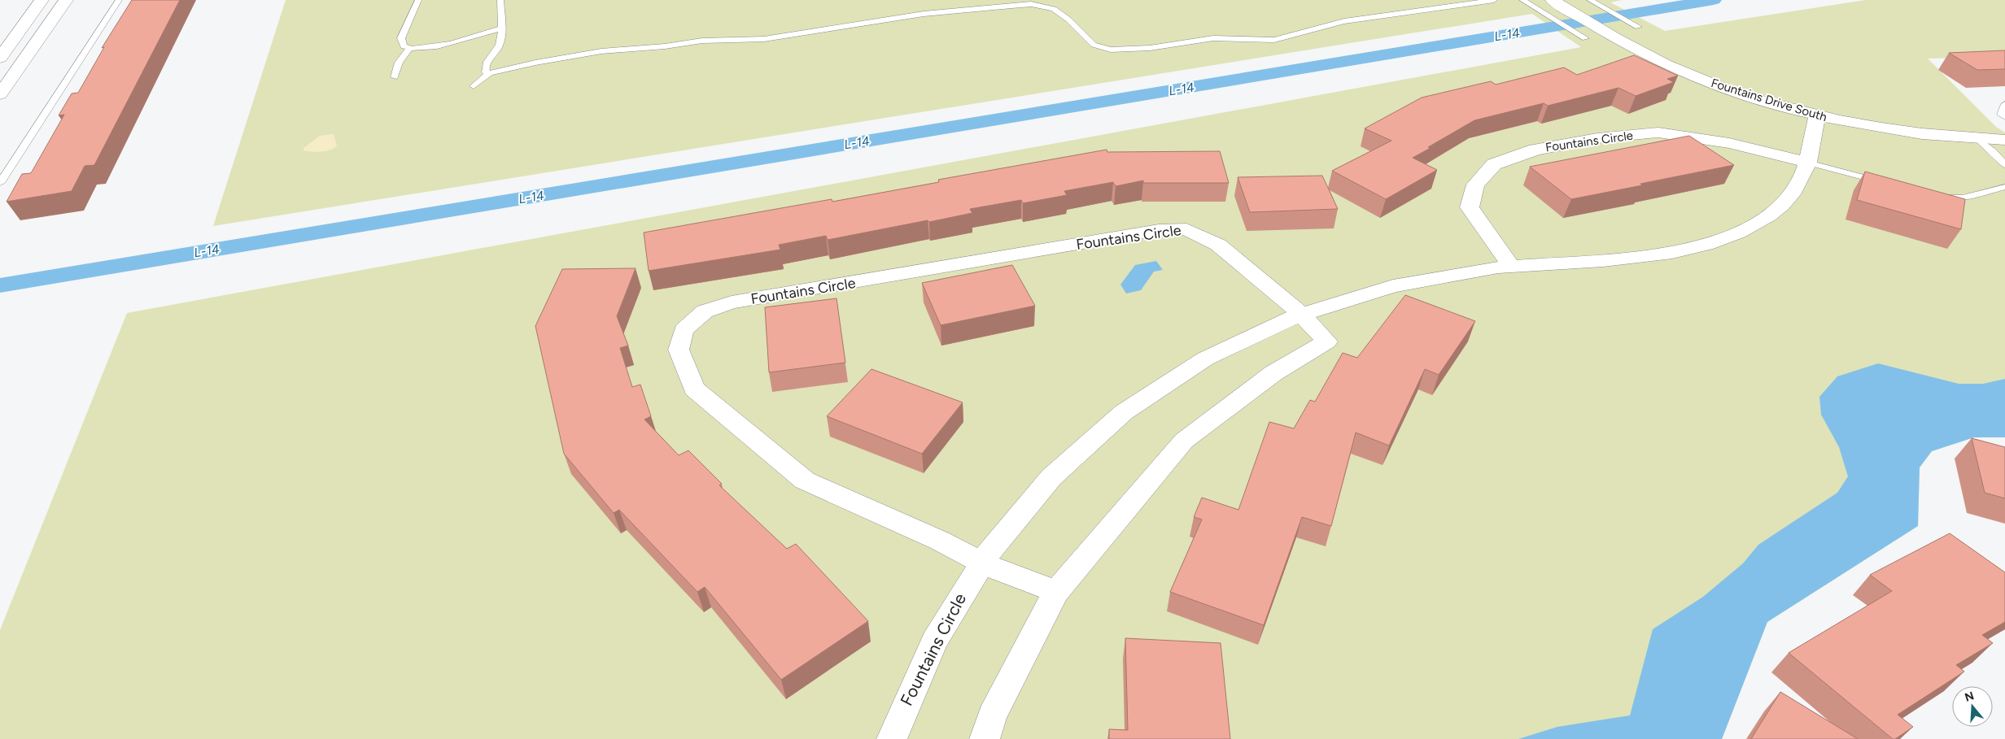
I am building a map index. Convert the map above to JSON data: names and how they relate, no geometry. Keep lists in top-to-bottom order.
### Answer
{
  "streets": {
    "street": ["Fountains Drive South", "Fountains Circle"]
  },
  "crossings": [
    ["Fountains Drive South", "Fountains Circle"]
  ],
  "water": ["L-14"],
  "north": "top"
}
